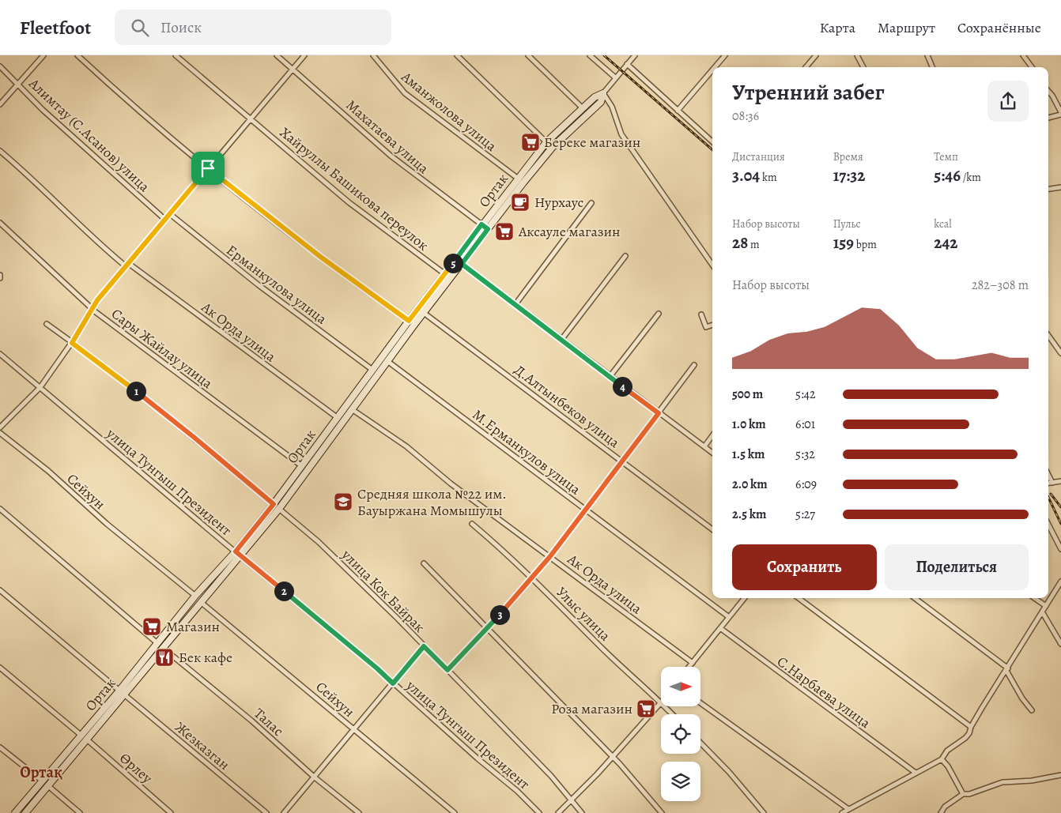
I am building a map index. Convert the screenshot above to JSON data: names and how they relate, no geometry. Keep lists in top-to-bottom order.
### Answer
{
  "streets": {
    "street": [
      "Аманжолова улица",
      "Алимтау (С.Асанов) улица",
      "Махатаева улица",
      "Хайруллы Башикова переулок",
      "Ортак",
      "Ерманкулова улица",
      "Ак Орда улица",
      "Сары Жайлау улица",
      "Д.Алтынбеков улица",
      "М.Ерманкулов улица",
      "улица Тунгыш Президент",
      "Сейхун",
      "улица Кок Байрак",
      "Улыс улица",
      "С.Нарбаева улица",
      "Талас",
      "Жезказган",
      "Өрлеу"
    ]
  },
  "crossings": [
    ["Аманжолова улица", "Ортак"],
    ["Махатаева улица", "Ортак"],
    ["Хайруллы Башикова переулок", "Ортак"],
    ["Ортак", "Ерманкулова улица"],
    ["Ортак", "Ак Орда улица"],
    ["Ортак", "Сары Жайлау улица"],
    ["Ортак", "Д.Алтынбеков улица"],
    ["Ортак", "М.Ерманкулов улица"],
    ["Ортак", "улица Тунгыш Президент"],
    ["Ортак", "Сейхун"],
    ["Ортак", "улица Кок Байрак"],
    ["Ортак", "Талас"],
    ["Ортак", "Жезказган"],
    ["Ортак", "Өрлеу"]
  ],
  "districts": ["Ортақ"],
  "places": {
    "supermarket": [
      "Береке магазин",
      "Аксауле магазин",
      "Магазин",
      "Роза магазин"
    ],
    "cafe": ["Нурхаус"],
    "school or university": ["Средняя школа №22 им. Бауыржана Момышулы"],
    "restaurant": ["Бек кафе"]
  },
  "north": "right",
  "page": {
    "header": "Fleetfoot",
    "search": "Поиск",
    "nav": ["Карта", "Маршрут", "Сохранённые"],
    "heading": ["Утренний забег", "08:36"],
    "stats": [
      ["Дистанция", "3.04 km"],
      ["Время", "17:32"],
      ["Темп", "5:46 /km"],
      ["Набор высоты", "28 m"],
      ["Пульс", "159 bpm"],
      ["kcal", "242"]
    ],
    "pins": [
      "5",
      "4",
      "1",
      "2",
      "3"
    ],
    "chart": ["Набор высоты", "282–308 m"],
    "list": [
      {
        "name": "500 m",
        "note": "5:42"
      },
      {
        "name": "1.0 km",
        "note": "6:01"
      },
      {
        "name": "1.5 km",
        "note": "5:32"
      },
      {
        "name": "2.0 km",
        "note": "6:09"
      },
      {
        "name": "2.5 km",
        "note": "5:27"
      }
    ],
    "buttons": ["Сохранить", "Поделиться"]
  }
}
